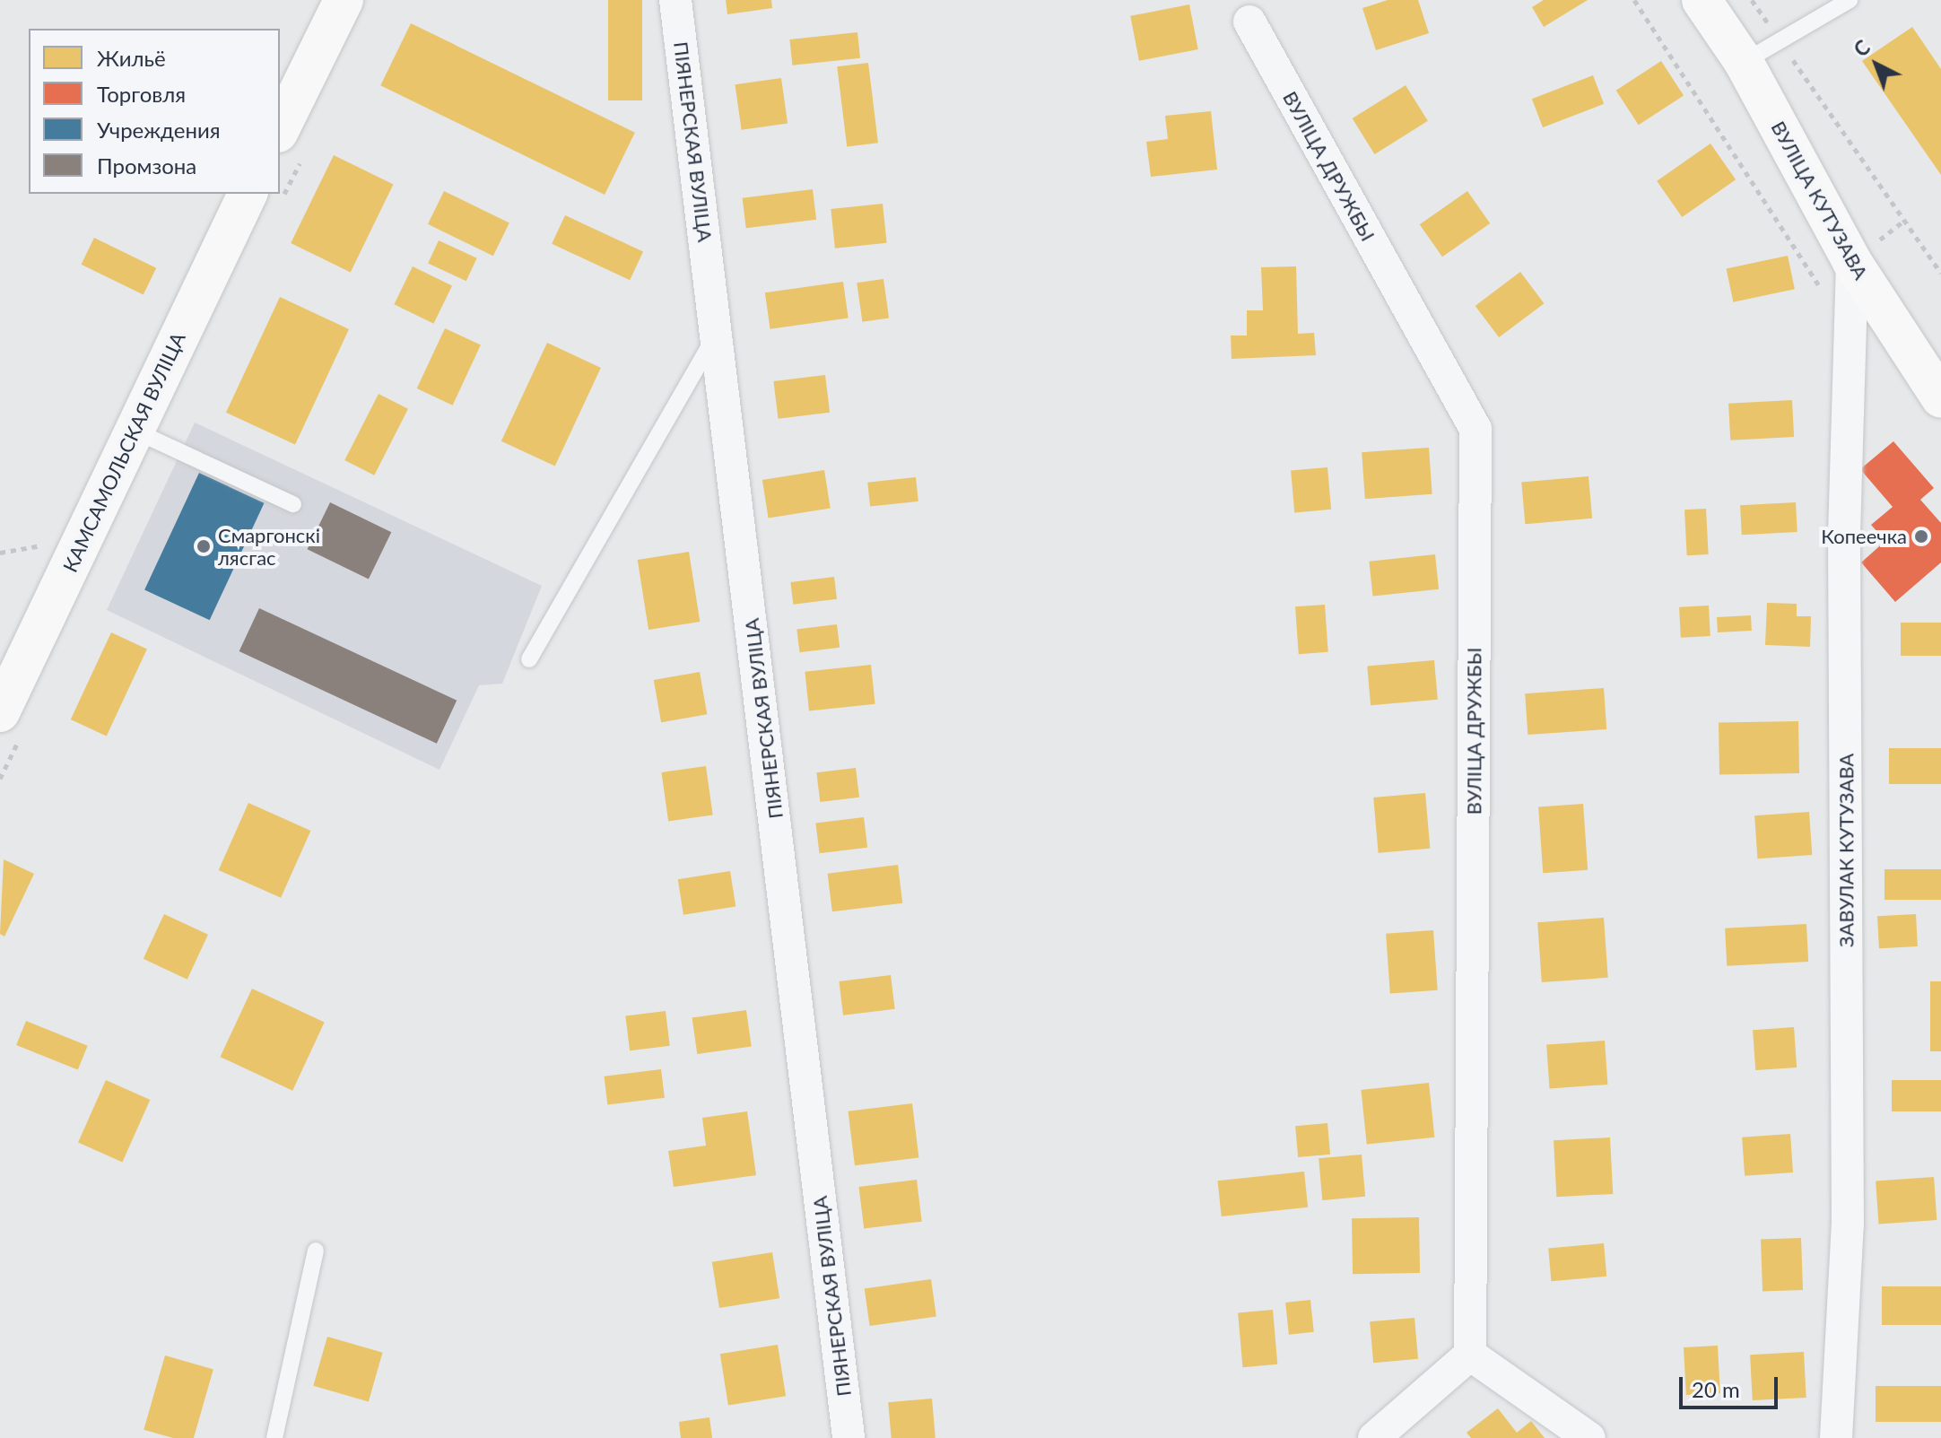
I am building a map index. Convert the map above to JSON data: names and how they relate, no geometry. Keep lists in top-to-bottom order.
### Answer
{
  "streets": {
    "main road": ["ВУЛІЦА КУТУЗАВА", "КАМСАМОЛЬСКАЯ ВУЛІЦА"],
    "street": ["ПІЯНЕРСКАЯ ВУЛІЦА", "ВУЛІЦА ДРУЖБЫ", "ЗАВУЛАК КУТУЗАВА"]
  },
  "crossings": [
    ["ВУЛІЦА КУТУЗАВА", "ЗАВУЛАК КУТУЗАВА"]
  ],
  "places": ["Копеечка", "Смаргонскі лясгас"],
  "legend": [
    "Жильё",
    "Торговля",
    "Учреждения",
    "Промзона"
  ],
  "scale_bar": "20 m",
  "north": "top left"
}
